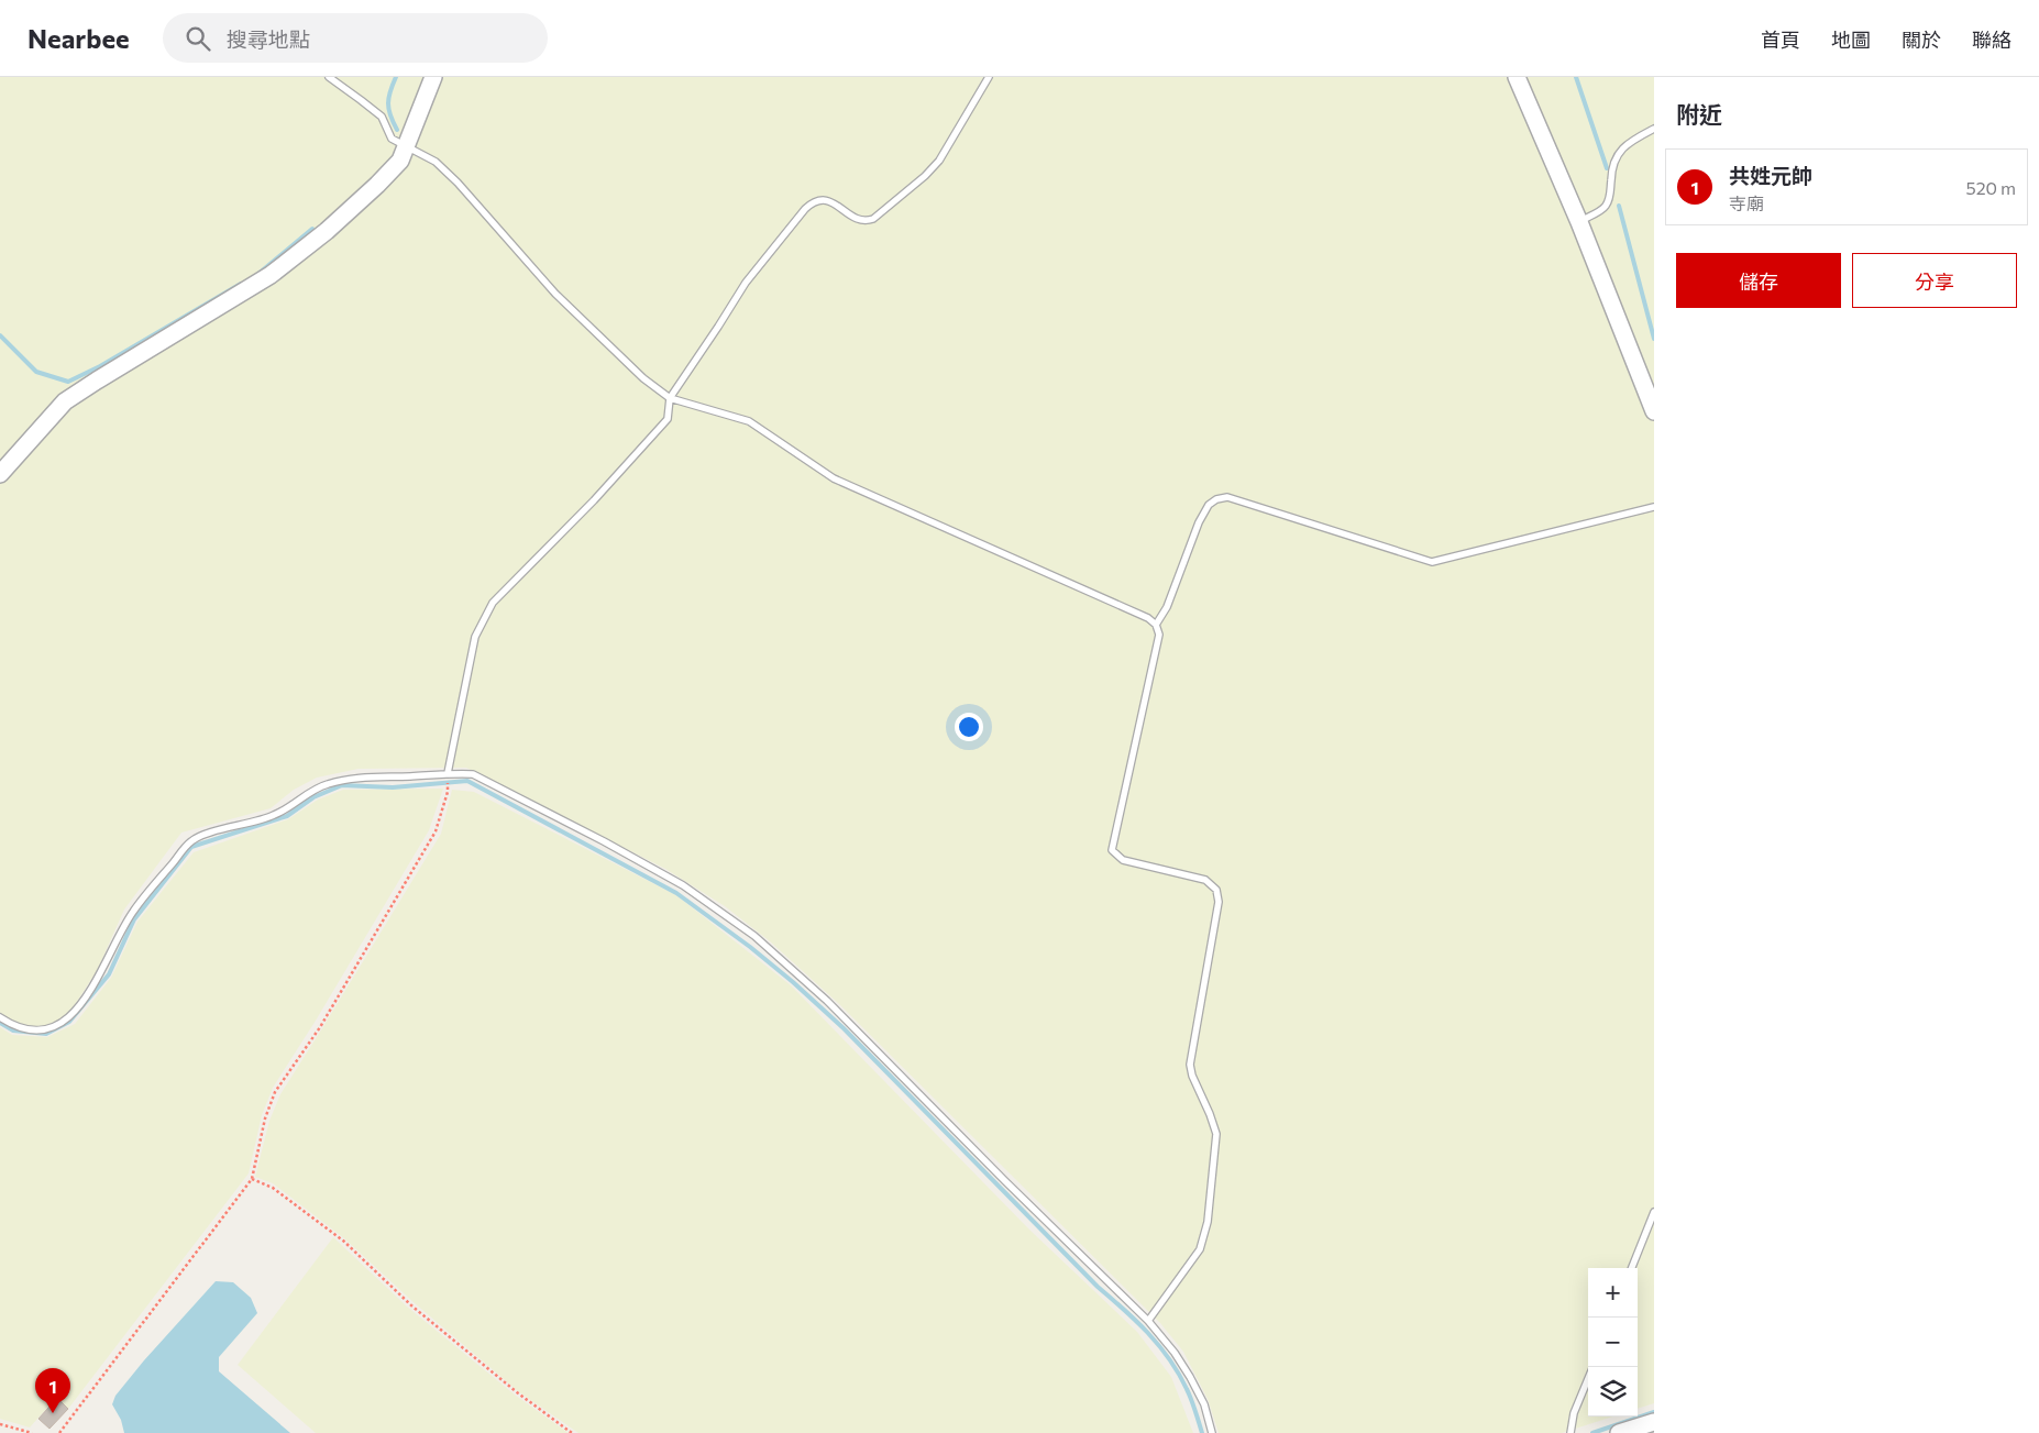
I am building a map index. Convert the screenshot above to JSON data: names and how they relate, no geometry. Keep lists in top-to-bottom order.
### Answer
{
  "page": {
    "header": "Nearbee",
    "search": "搜尋地點",
    "nav": [
      "首頁",
      "地圖",
      "關於",
      "聯絡"
    ],
    "heading": "附近",
    "list": [
      {
        "mark": "1",
        "name": "共姓元帥",
        "note": "寺廟",
        "value": "520 m"
      }
    ],
    "buttons": ["儲存", "分享"],
    "map_buttons": ["+", "−"],
    "pins": "1"
  }
}
